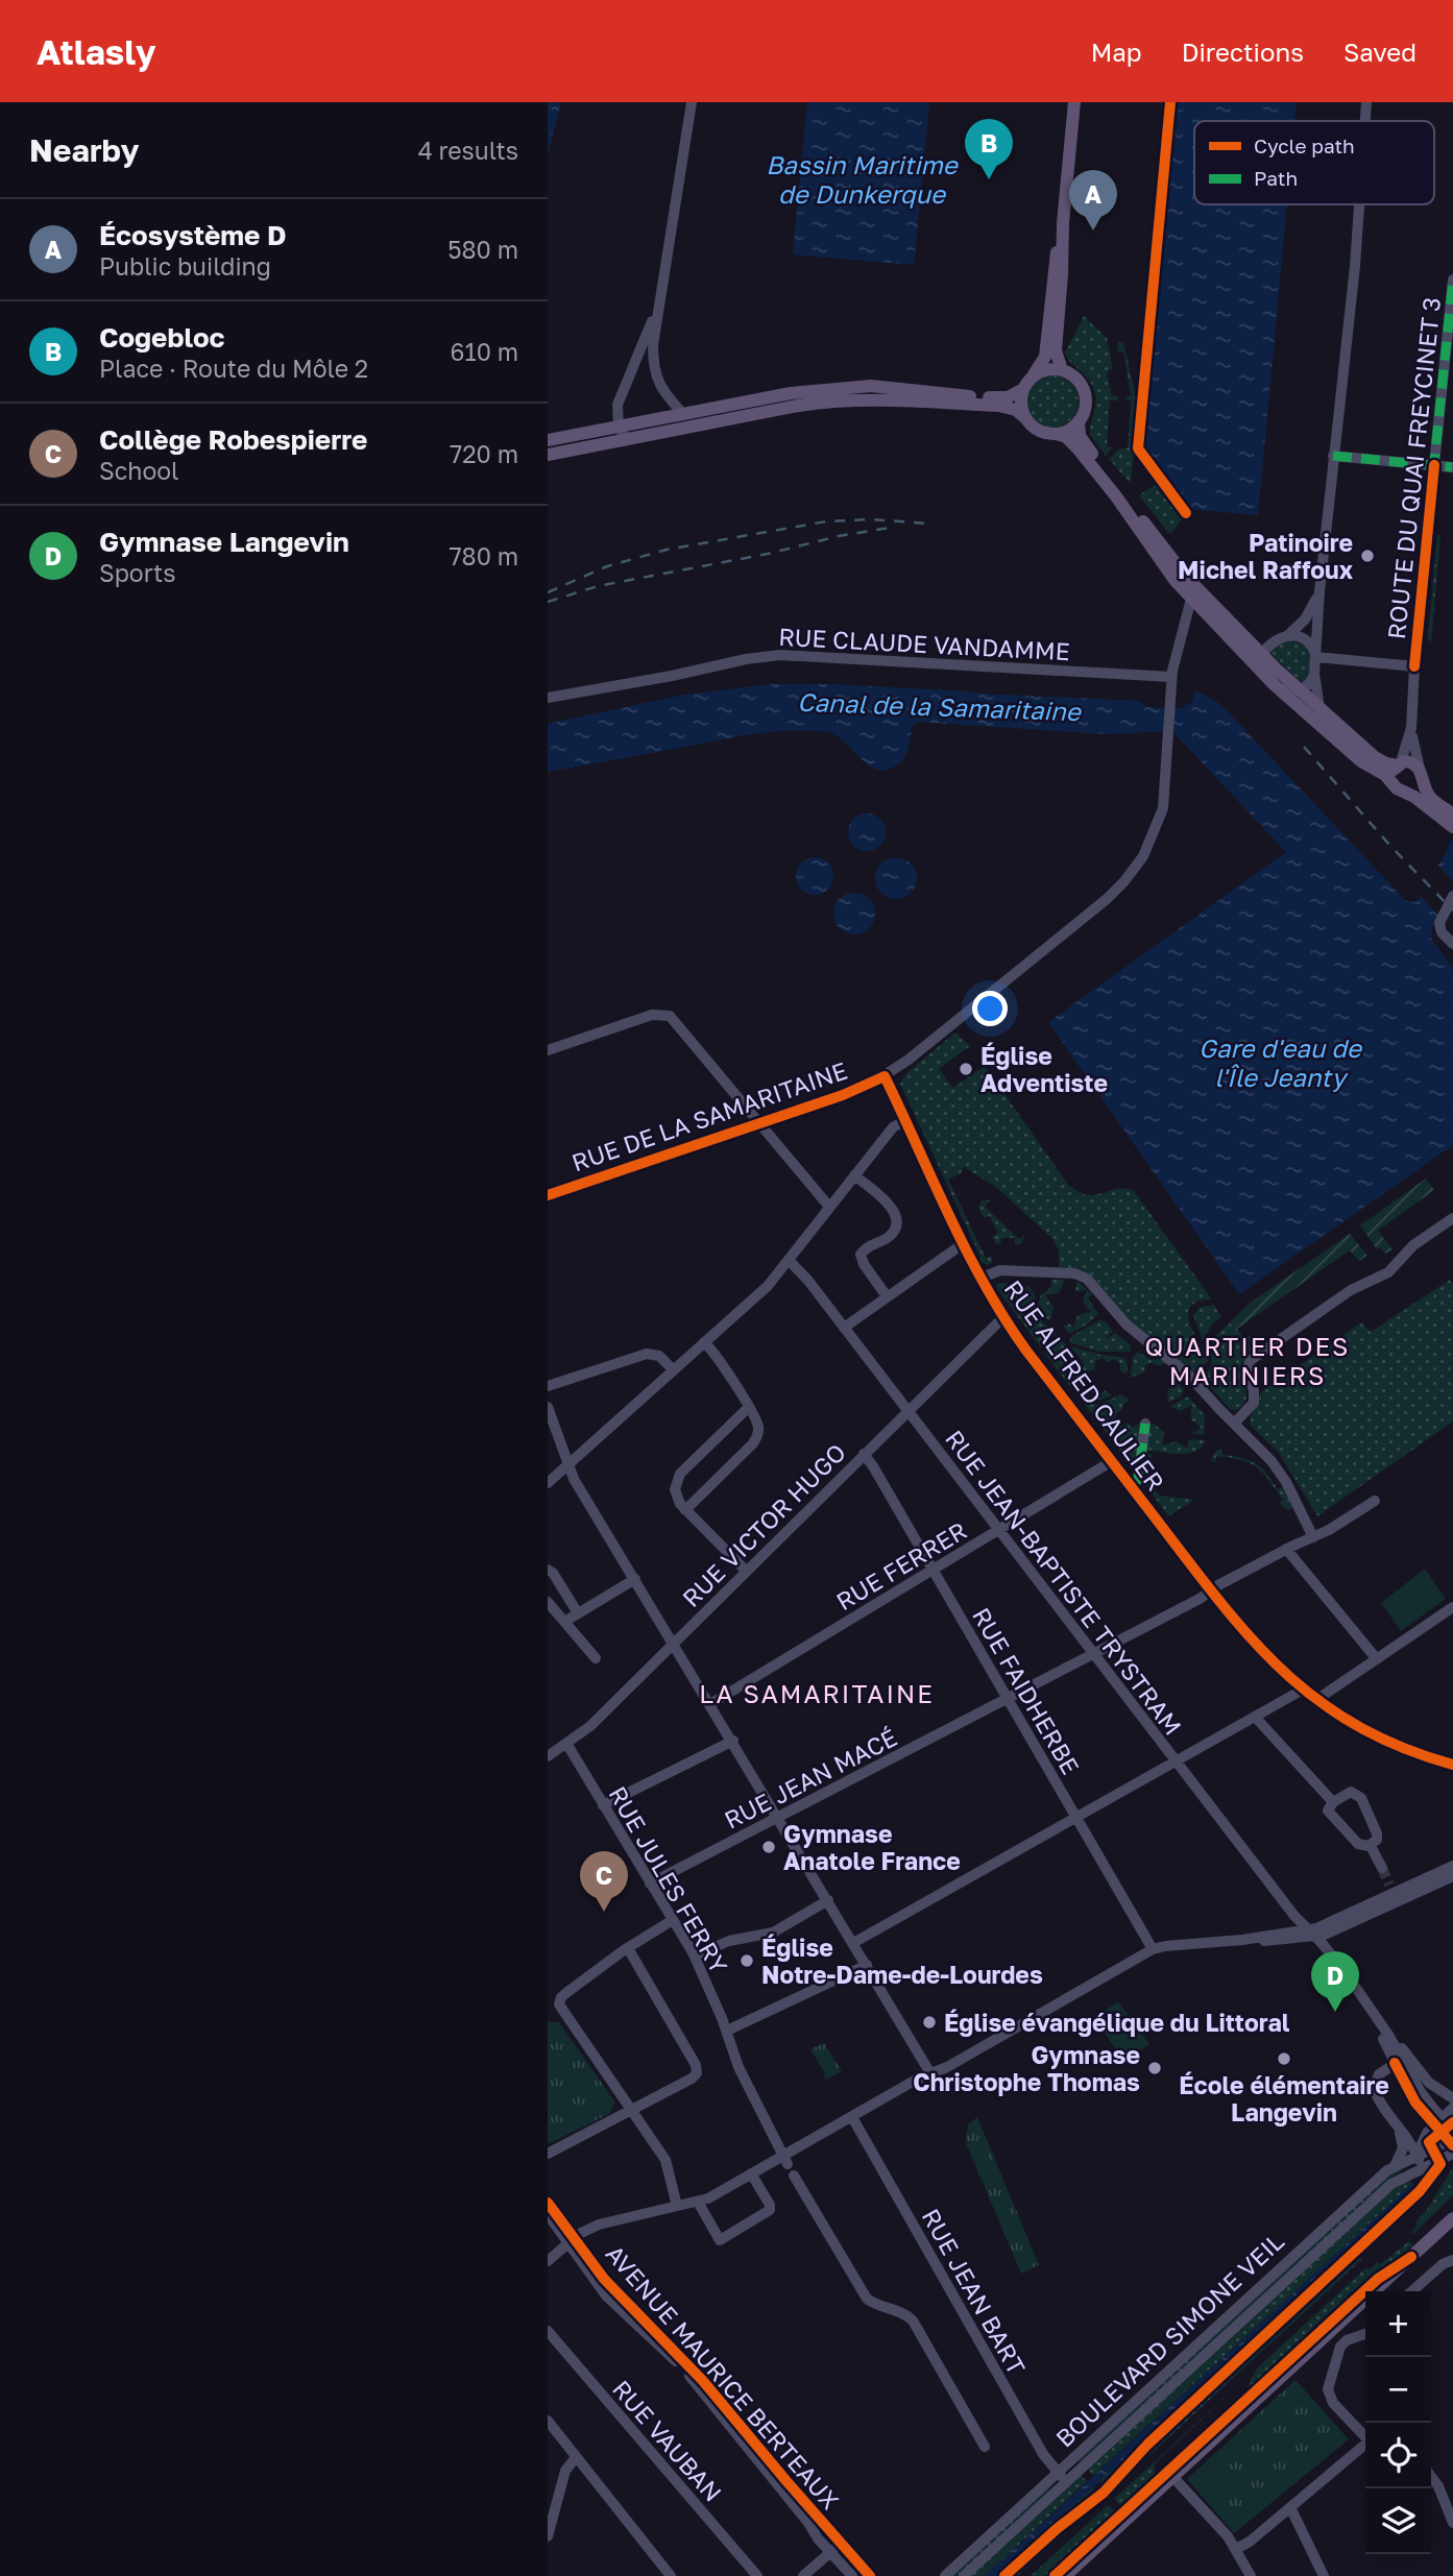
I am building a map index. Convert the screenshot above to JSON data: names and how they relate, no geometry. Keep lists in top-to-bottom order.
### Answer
{
  "streets": {
    "street": [
      "ROUTE DU QUAI FREYCINET 3",
      "RUE CLAUDE VANDAMME",
      "RUE DE LA SAMARITAINE",
      "RUE ALFRED CAULIER",
      "RUE VICTOR HUGO",
      "RUE FERRER",
      "RUE JEAN-BAPTISTE TRYSTRAM",
      "RUE FAIDHERBE",
      "RUE JEAN MACÉ",
      "RUE JULES FERRY",
      "RUE JEAN BART",
      "BOULEVARD SIMONE VEIL",
      "AVENUE MAURICE BERTEAUX",
      "RUE VAUBAN"
    ]
  },
  "crossings": [
    ["RUE CLAUDE VANDAMME", "RUE DE LA SAMARITAINE"],
    ["RUE DE LA SAMARITAINE", "RUE ALFRED CAULIER"],
    ["RUE ALFRED CAULIER", "RUE VICTOR HUGO"],
    ["RUE ALFRED CAULIER", "RUE FERRER"],
    ["RUE ALFRED CAULIER", "RUE JEAN MACÉ"],
    ["RUE VICTOR HUGO", "RUE JEAN-BAPTISTE TRYSTRAM"],
    ["RUE VICTOR HUGO", "RUE FAIDHERBE"],
    ["RUE VICTOR HUGO", "RUE JULES FERRY"],
    ["RUE FERRER", "RUE JEAN-BAPTISTE TRYSTRAM"],
    ["RUE FERRER", "RUE FAIDHERBE"],
    ["RUE JEAN-BAPTISTE TRYSTRAM", "RUE JEAN MACÉ"],
    ["RUE FAIDHERBE", "RUE JEAN MACÉ"],
    ["RUE JEAN MACÉ", "RUE JULES FERRY"],
    ["RUE JEAN BART", "BOULEVARD SIMONE VEIL"]
  ],
  "districts": ["QUARTIER DES MARINIERS", "LA SAMARITAINE"],
  "water": ["Bassin Maritime de Dunkerque", "Canal de la Samaritaine", "Gare d'eau de l'Île Jeanty"],
  "places": [
    "Patinoire Michel Raffoux",
    "Église Adventiste",
    "Gymnase Anatole France",
    "Église Notre-Dame-de-Lourdes",
    "Église évangélique du Littoral",
    "École élémentaire Langevin",
    "Gymnase Christophe Thomas"
  ],
  "legend": ["Cycle path", "Path"],
  "page": {
    "header": "Atlasly",
    "nav": ["Map", "Directions", "Saved"],
    "heading": ["Nearby", "4 results"],
    "pins": [
      "B",
      "A",
      "C",
      "D"
    ],
    "list": [
      {
        "mark": "A",
        "name": "Écosystème D",
        "note": "Public building",
        "value": "580 m"
      },
      {
        "mark": "B",
        "name": "Cogebloc",
        "note": "Place · Route du Môle 2",
        "value": "610 m"
      },
      {
        "mark": "C",
        "name": "Collège Robespierre",
        "note": "School",
        "value": "720 m"
      },
      {
        "mark": "D",
        "name": "Gymnase Langevin",
        "note": "Sports",
        "value": "780 m"
      }
    ],
    "map_buttons": ["+", "−"]
  }
}
